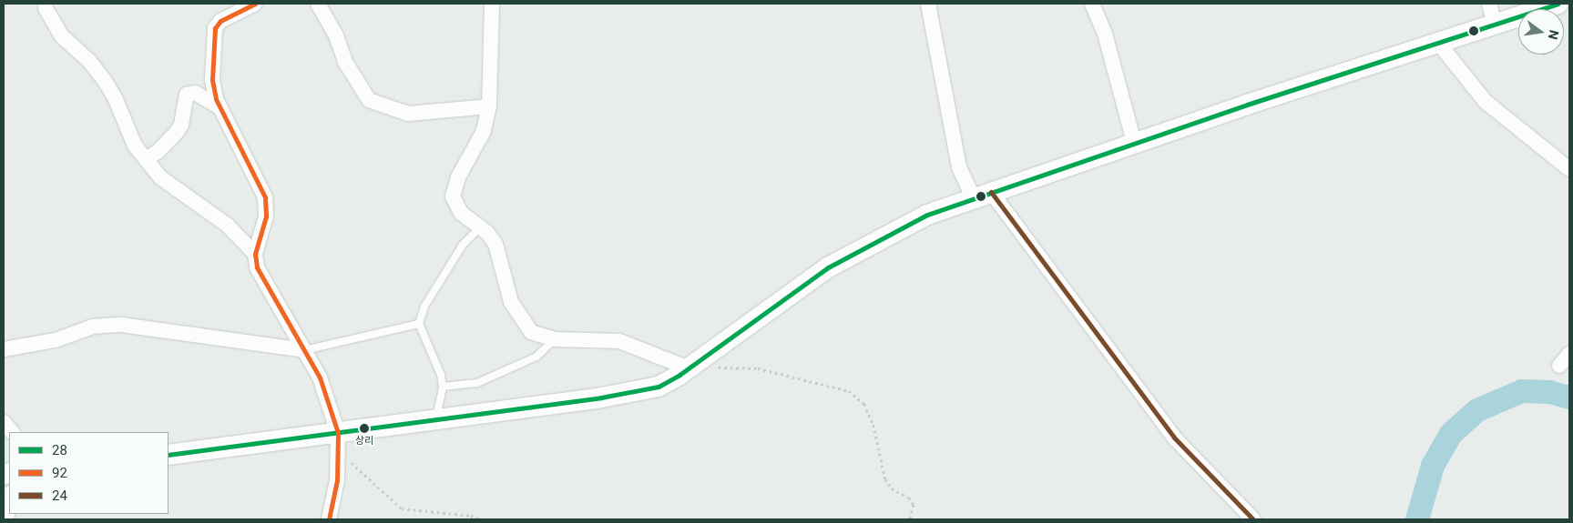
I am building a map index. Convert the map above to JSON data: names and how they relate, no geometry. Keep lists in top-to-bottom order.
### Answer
{
  "places": ["상리"],
  "lines": ["transit line 28", "transit line 92", "transit line 24"],
  "legend": ["28", "92", "24"],
  "north": "right"
}
